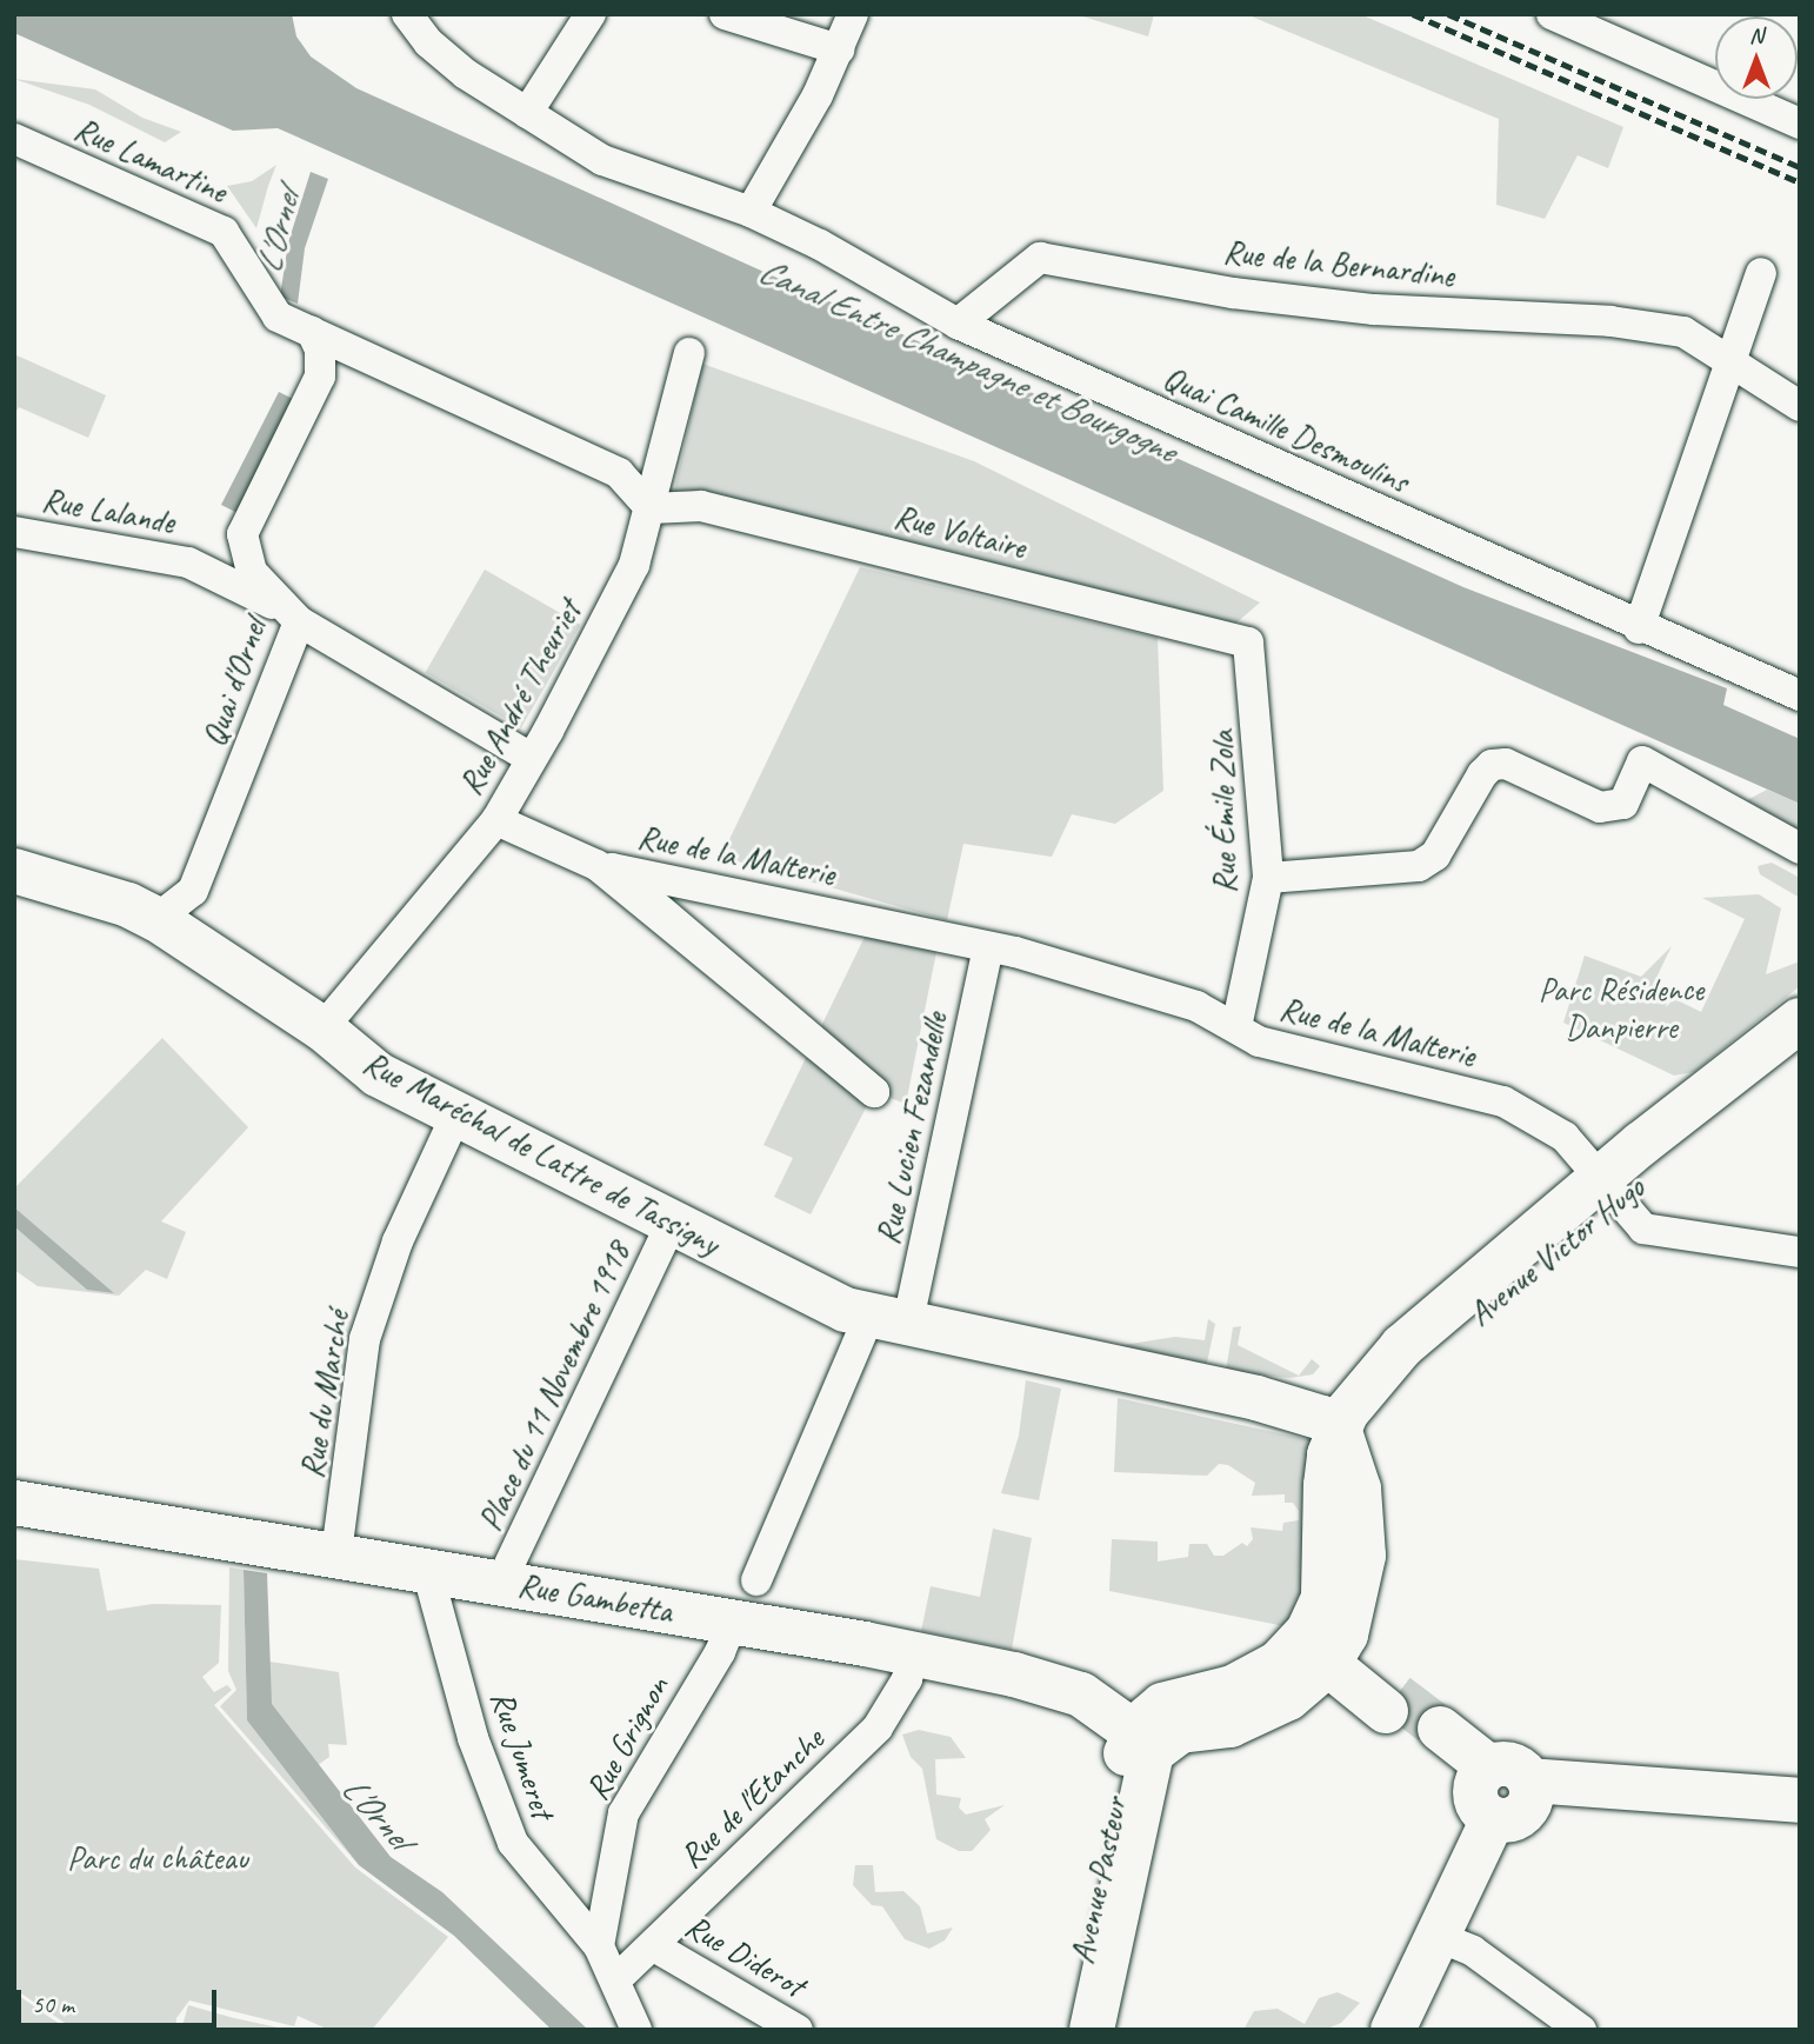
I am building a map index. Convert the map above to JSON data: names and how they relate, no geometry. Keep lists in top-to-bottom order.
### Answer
{
  "streets": {
    "main road": [
      "Rue Maréchal de Lattre de Tassigny",
      "Avenue Victor Hugo",
      "Rue Gambetta",
      "Avenue Pasteur"
    ],
    "street": [
      "Rue Lamartine",
      "Rue de la Bernardine",
      "Quai Camille Desmoulins",
      "Rue Lalande",
      "Rue Voltaire",
      "Quai d'Ornel",
      "Rue André Theuriet",
      "Rue Émile Zola",
      "Rue de la Malterie",
      "Rue Lucien Fezandelle",
      "Place du 11 Novembre 1918",
      "Rue du Marché",
      "Rue Grignon",
      "Rue Jumeret",
      "Rue de l'Etanche",
      "Rue Diderot"
    ]
  },
  "crossings": [
    ["Rue Lamartine", "Rue Voltaire"],
    ["Rue Lamartine", "Rue André Theuriet"],
    ["Rue de la Bernardine", "Quai Camille Desmoulins"],
    ["Rue Lalande", "Quai d'Ornel"],
    ["Rue Voltaire", "Rue André Theuriet"],
    ["Rue Voltaire", "Rue Émile Zola"],
    ["Quai d'Ornel", "Rue Maréchal de Lattre de Tassigny"],
    ["Rue André Theuriet", "Rue de la Malterie"],
    ["Rue André Theuriet", "Rue Maréchal de Lattre de Tassigny"],
    ["Rue Émile Zola", "Rue de la Malterie"],
    ["Rue de la Malterie", "Rue Lucien Fezandelle"],
    ["Rue de la Malterie", "Avenue Victor Hugo"],
    ["Rue Lucien Fezandelle", "Rue Maréchal de Lattre de Tassigny"],
    ["Rue Maréchal de Lattre de Tassigny", "Avenue Victor Hugo"],
    ["Rue Maréchal de Lattre de Tassigny", "Place du 11 Novembre 1918"],
    ["Rue Maréchal de Lattre de Tassigny", "Rue du Marché"],
    ["Place du 11 Novembre 1918", "Rue Gambetta"],
    ["Rue du Marché", "Rue Gambetta"],
    ["Rue Gambetta", "Rue Grignon"],
    ["Rue Gambetta", "Rue Jumeret"],
    ["Rue Gambetta", "Rue de l'Etanche"],
    ["Rue Gambetta", "Avenue Pasteur"],
    ["Rue Grignon", "Rue Jumeret"],
    ["Rue Jumeret", "Rue de l'Etanche"],
    ["Rue de l'Etanche", "Rue Diderot"]
  ],
  "water": ["L'Ornel", "Canal Entre Champagne et Bourgogne"],
  "parks": ["Parc Résidence Danpierre", "Parc du château"],
  "scale_bar": "50 m",
  "north": "top"
}
